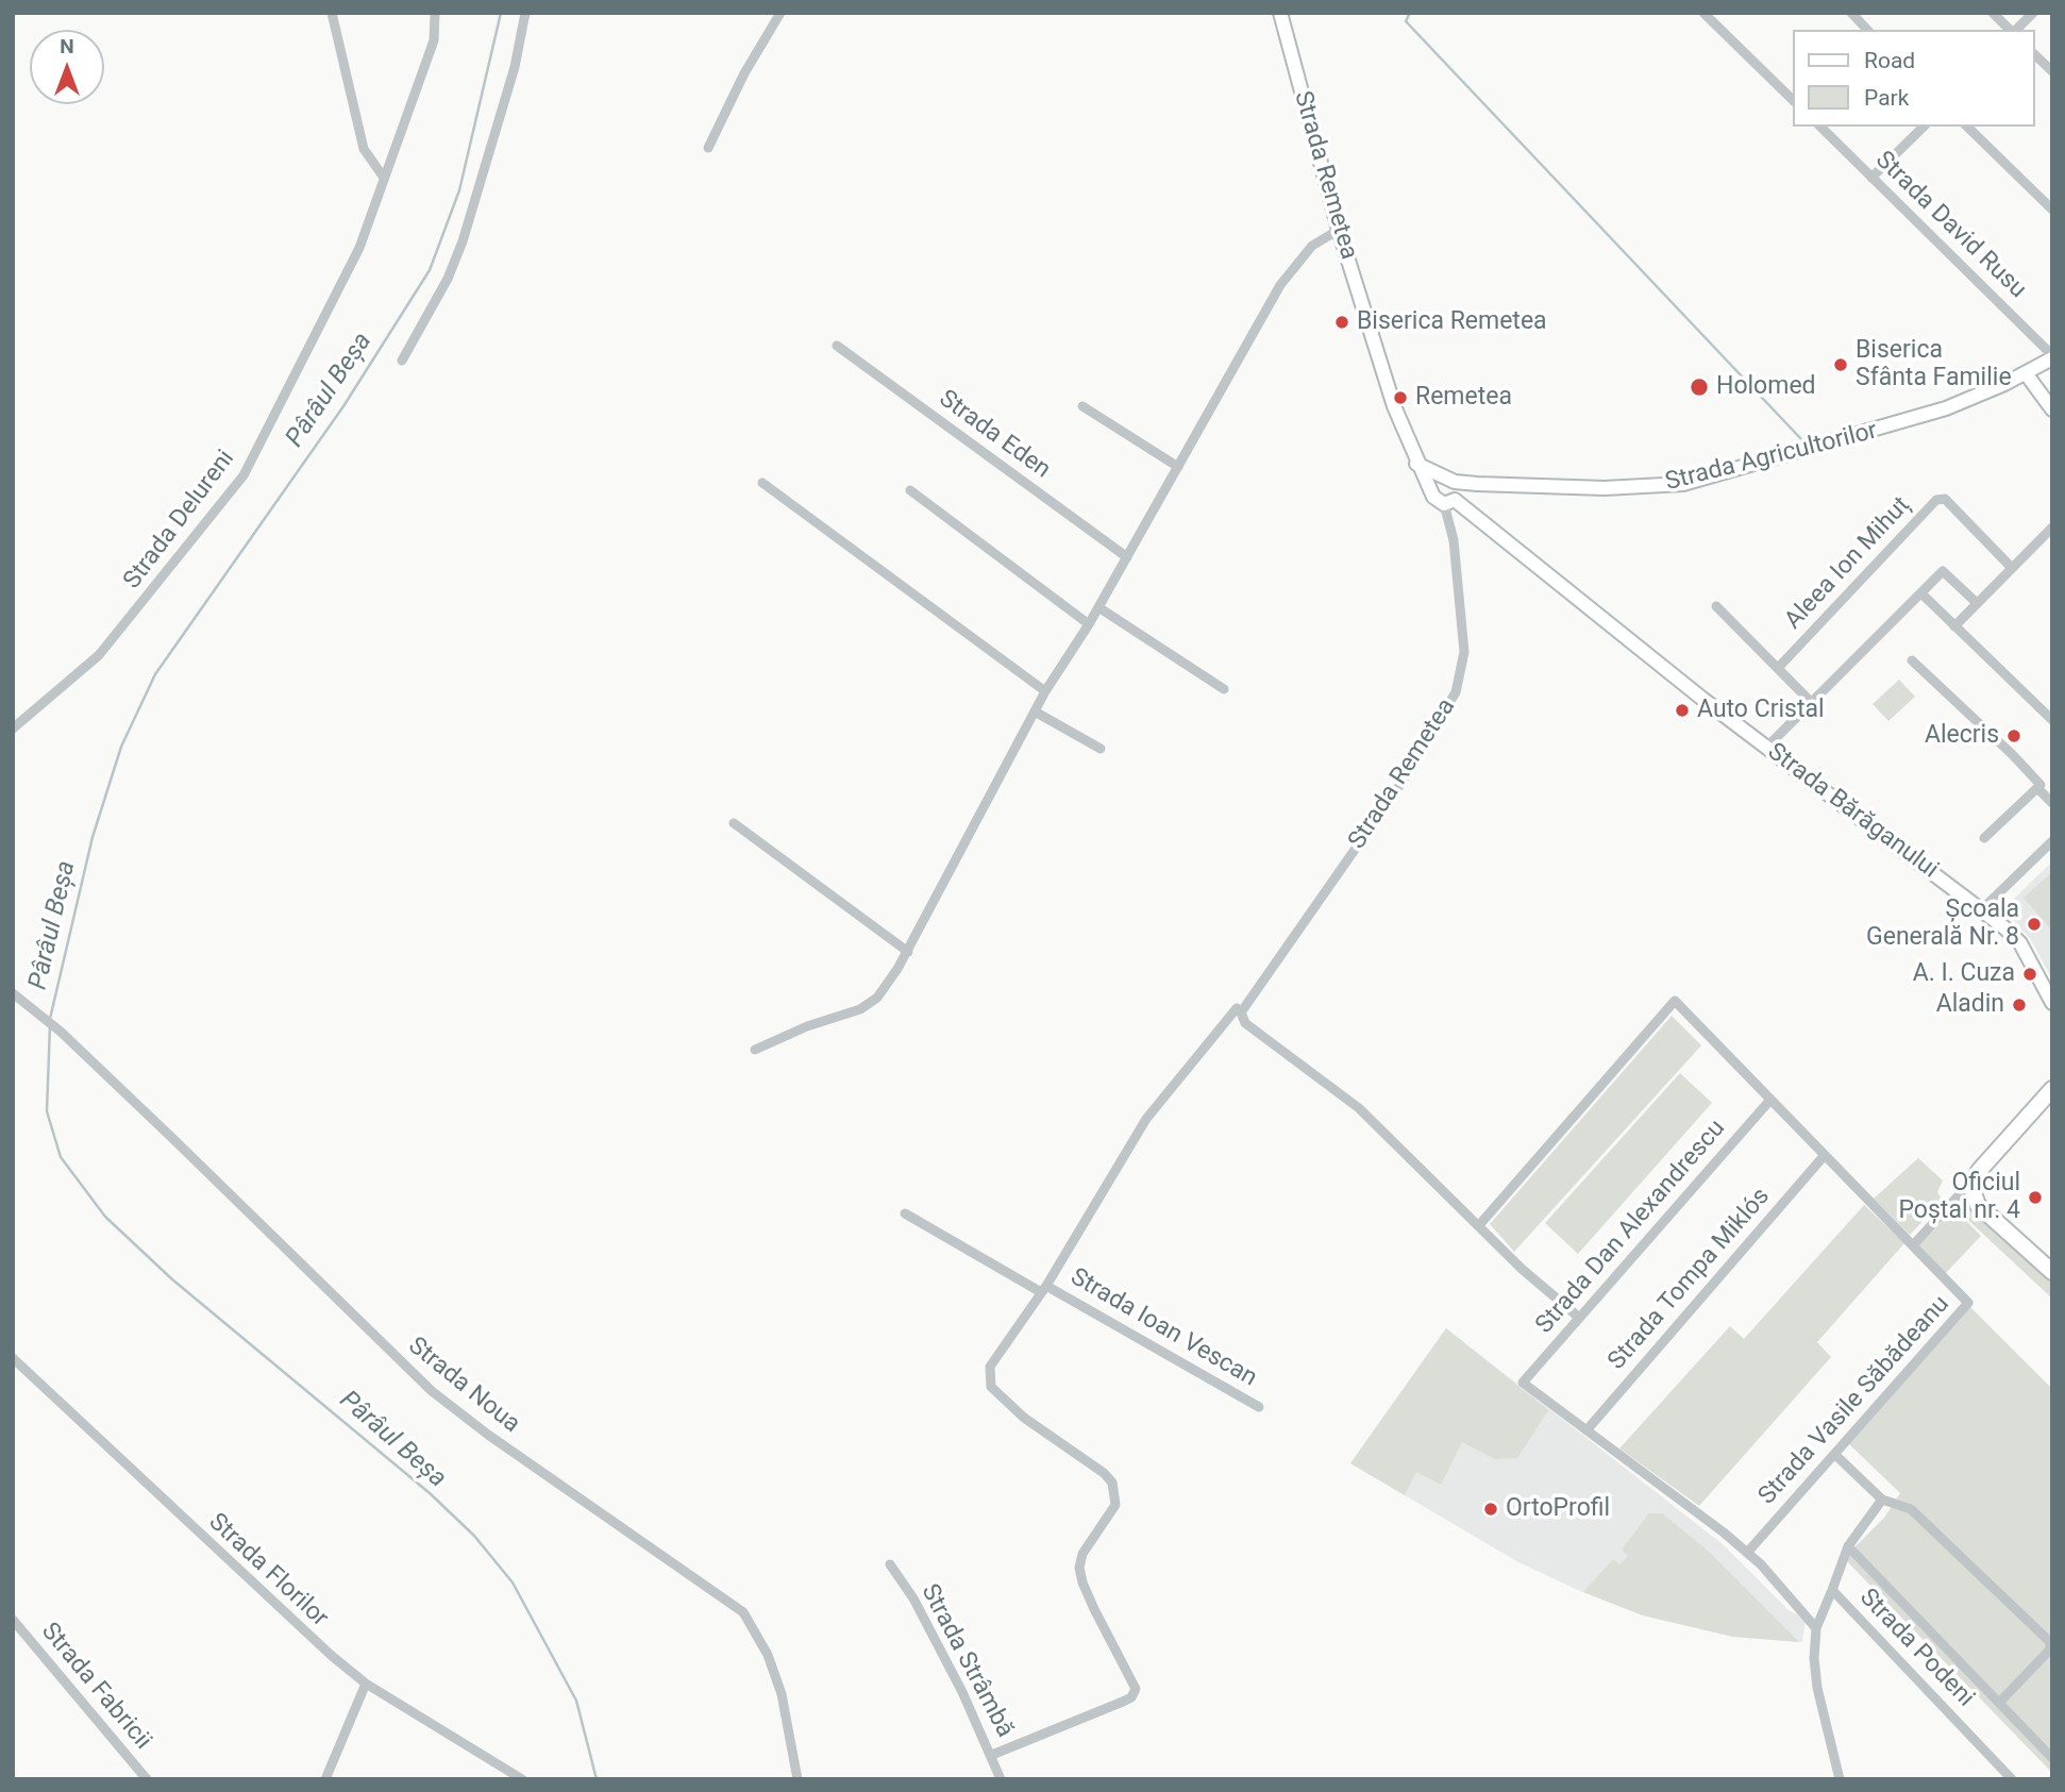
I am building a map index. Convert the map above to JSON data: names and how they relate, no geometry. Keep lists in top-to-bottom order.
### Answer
{
  "streets": {
    "street": [
      "Strada Remetea",
      "Strada David Rusu",
      "Strada Eden",
      "Strada Agricultorilor",
      "Strada Delureni",
      "Aleea Ion Mihuț",
      "Strada Bărăganului",
      "Strada Dan Alexandrescu",
      "Strada Tompa Miklós",
      "Strada Ioan Vescan",
      "Strada Noua",
      "Strada Vasile Săbădeanu",
      "Strada Florilor",
      "Strada Podeni",
      "Strada Strâmbă",
      "Strada Fabricii"
    ]
  },
  "crossings": [
    ["Strada Remetea", "Strada Agricultorilor"],
    ["Strada Remetea", "Strada Bărăganului"],
    ["Strada Remetea", "Strada Ioan Vescan"],
    ["Strada David Rusu", "Strada Agricultorilor"],
    ["Strada Agricultorilor", "Strada Bărăganului"],
    ["Strada Dan Alexandrescu", "Strada Tompa Miklós"],
    ["Strada Dan Alexandrescu", "Strada Vasile Săbădeanu"],
    ["Strada Tompa Miklós", "Strada Vasile Săbădeanu"],
    ["Strada Ioan Vescan", "Strada Strâmbă"]
  ],
  "water": ["Pârâul Beșa"],
  "places": [
    "Biserica Remetea",
    "Biserica Sfânta Familie",
    "Holomed",
    "Remetea",
    "Auto Cristal",
    "Alecris",
    "Școala Generală Nr. 8",
    "A. I. Cuza",
    "Aladin",
    "Oficiul Poștal nr. 4",
    "OrtoProfil"
  ],
  "legend": ["Road", "Park"],
  "north": "top"
}
